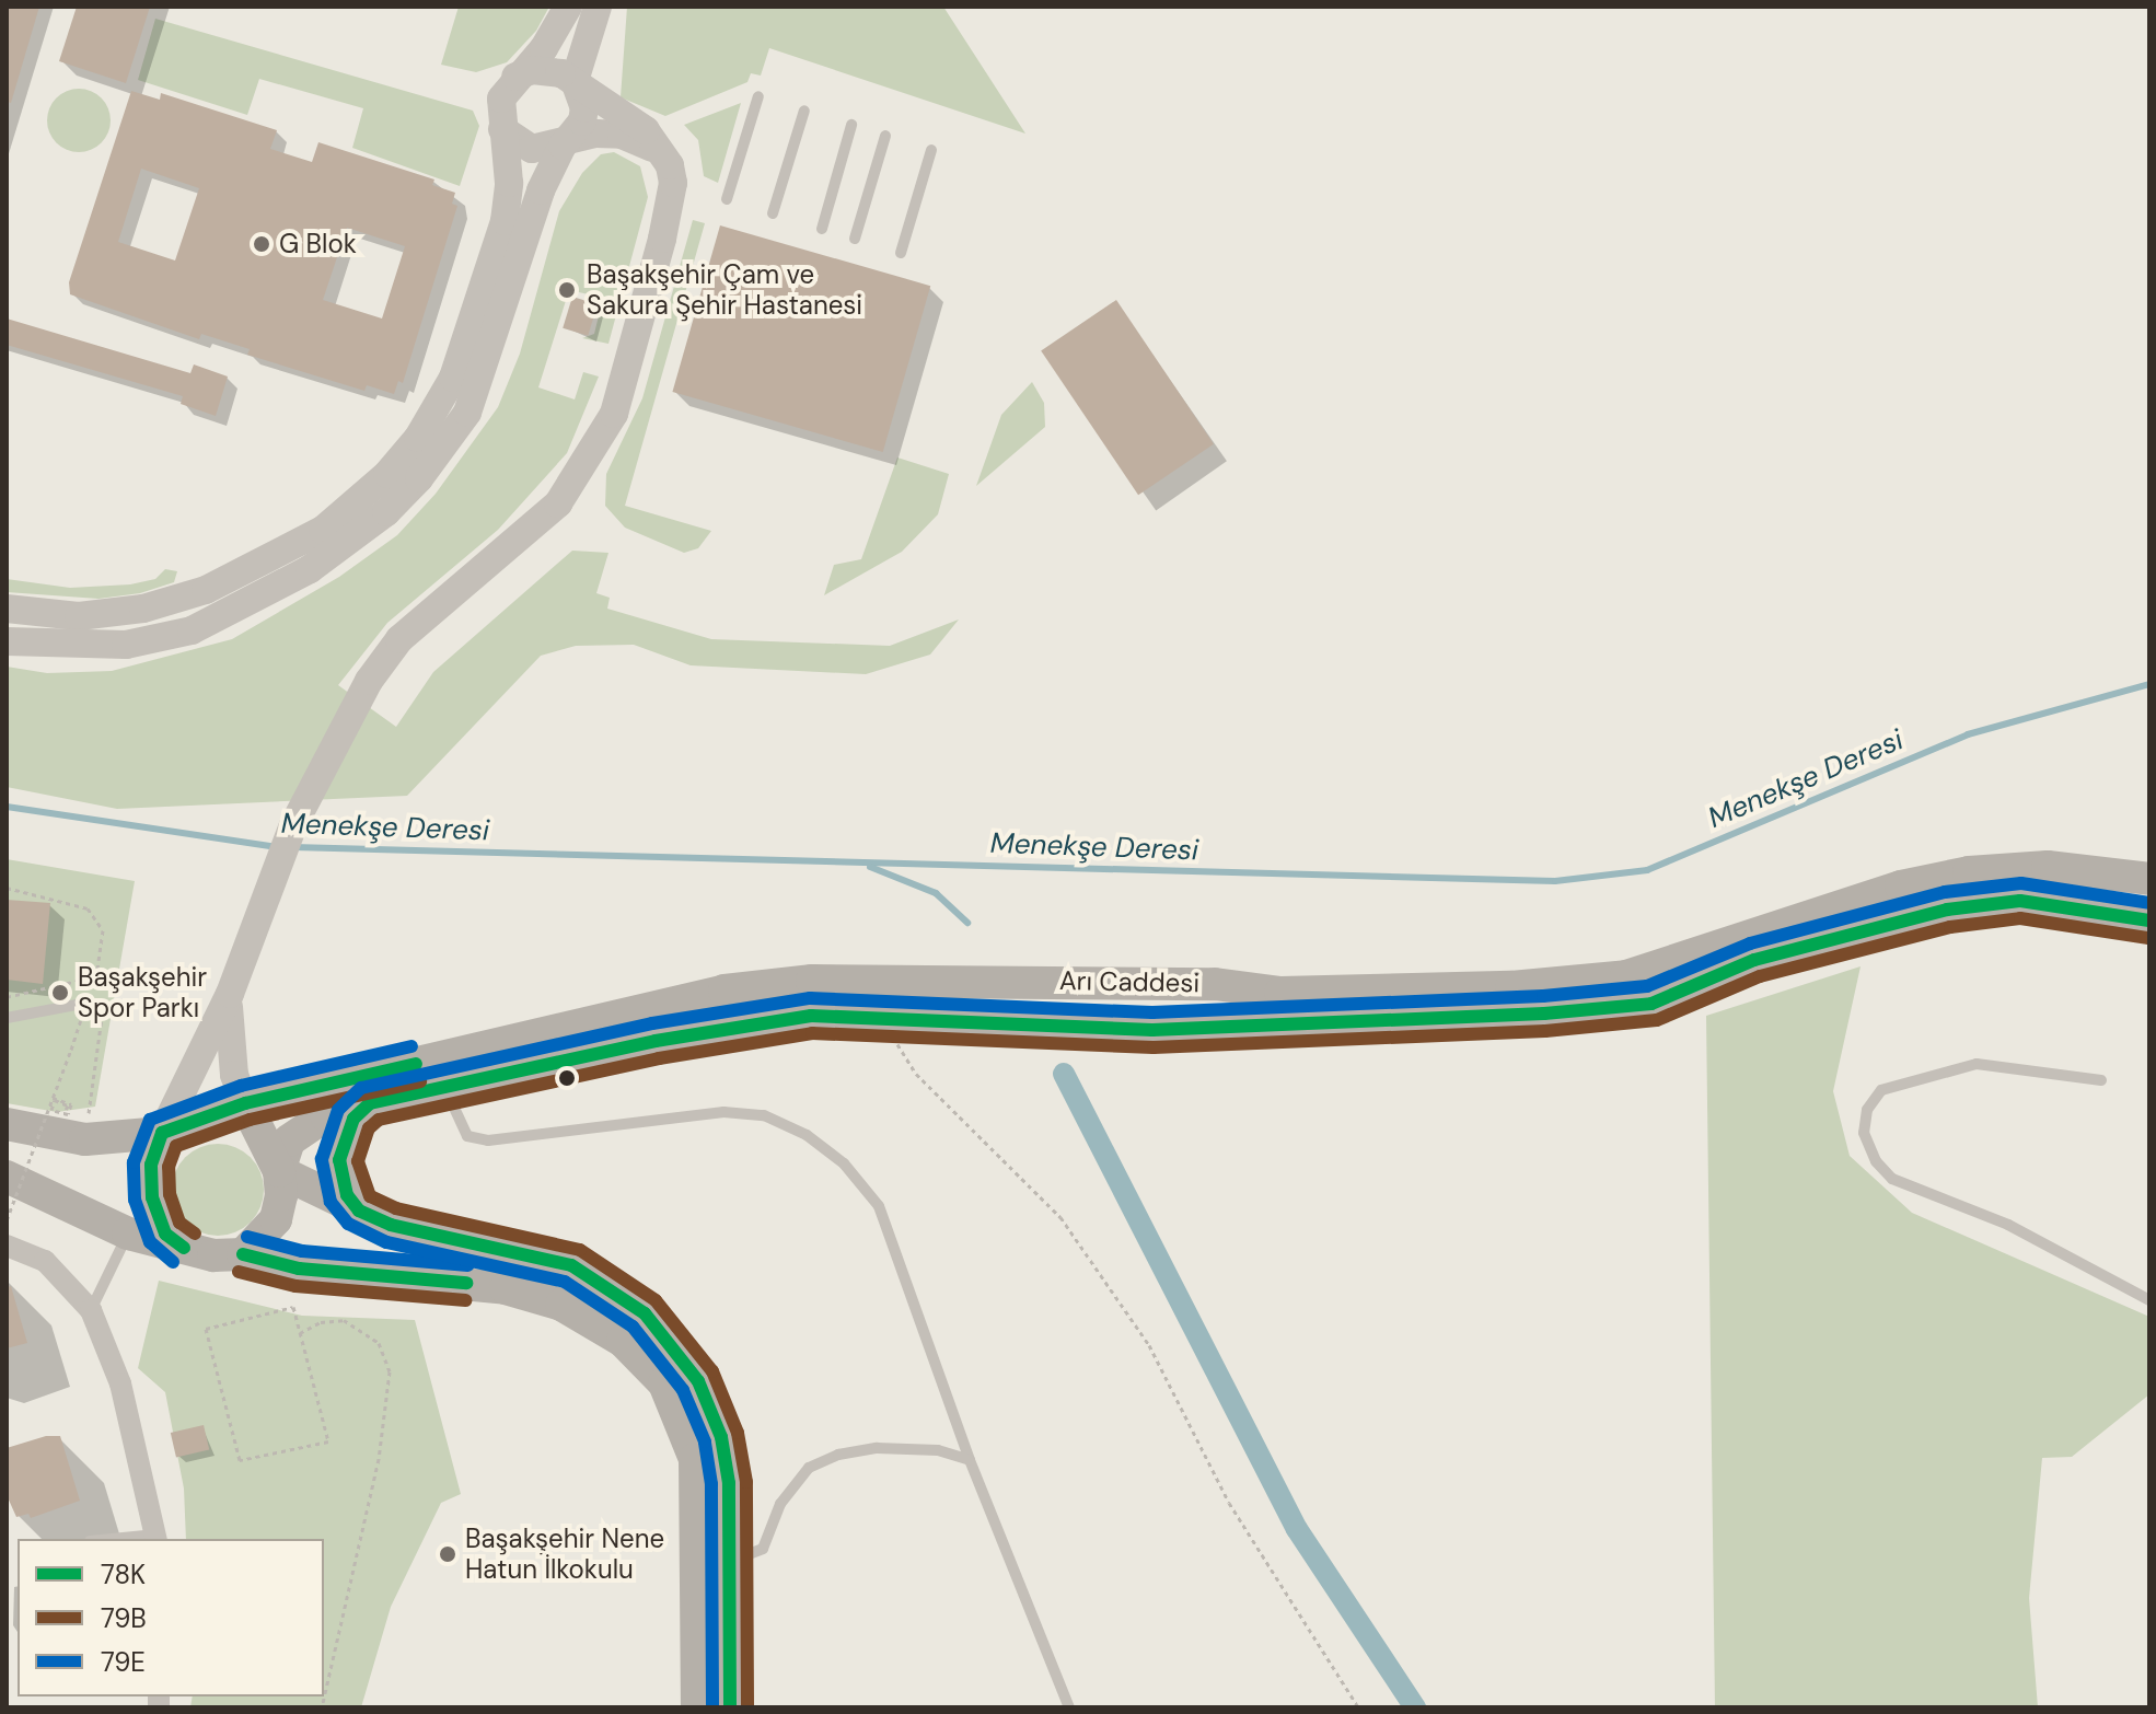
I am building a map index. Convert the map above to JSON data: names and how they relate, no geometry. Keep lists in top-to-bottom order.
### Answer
{
  "streets": {
    "main road": ["Arı Caddesi"]
  },
  "water": ["Menekşe Deresi"],
  "places": [
    "G Blok",
    "Başakşehir Çam ve Sakura Şehir Hastanesi",
    "Başakşehir Spor Parkı",
    "Başakşehir Nene Hatun İlkokulu"
  ],
  "lines": ["transit line 79E", "transit line 78K", "transit line 79B"],
  "legend": ["78K", "79B", "79E"]
}
